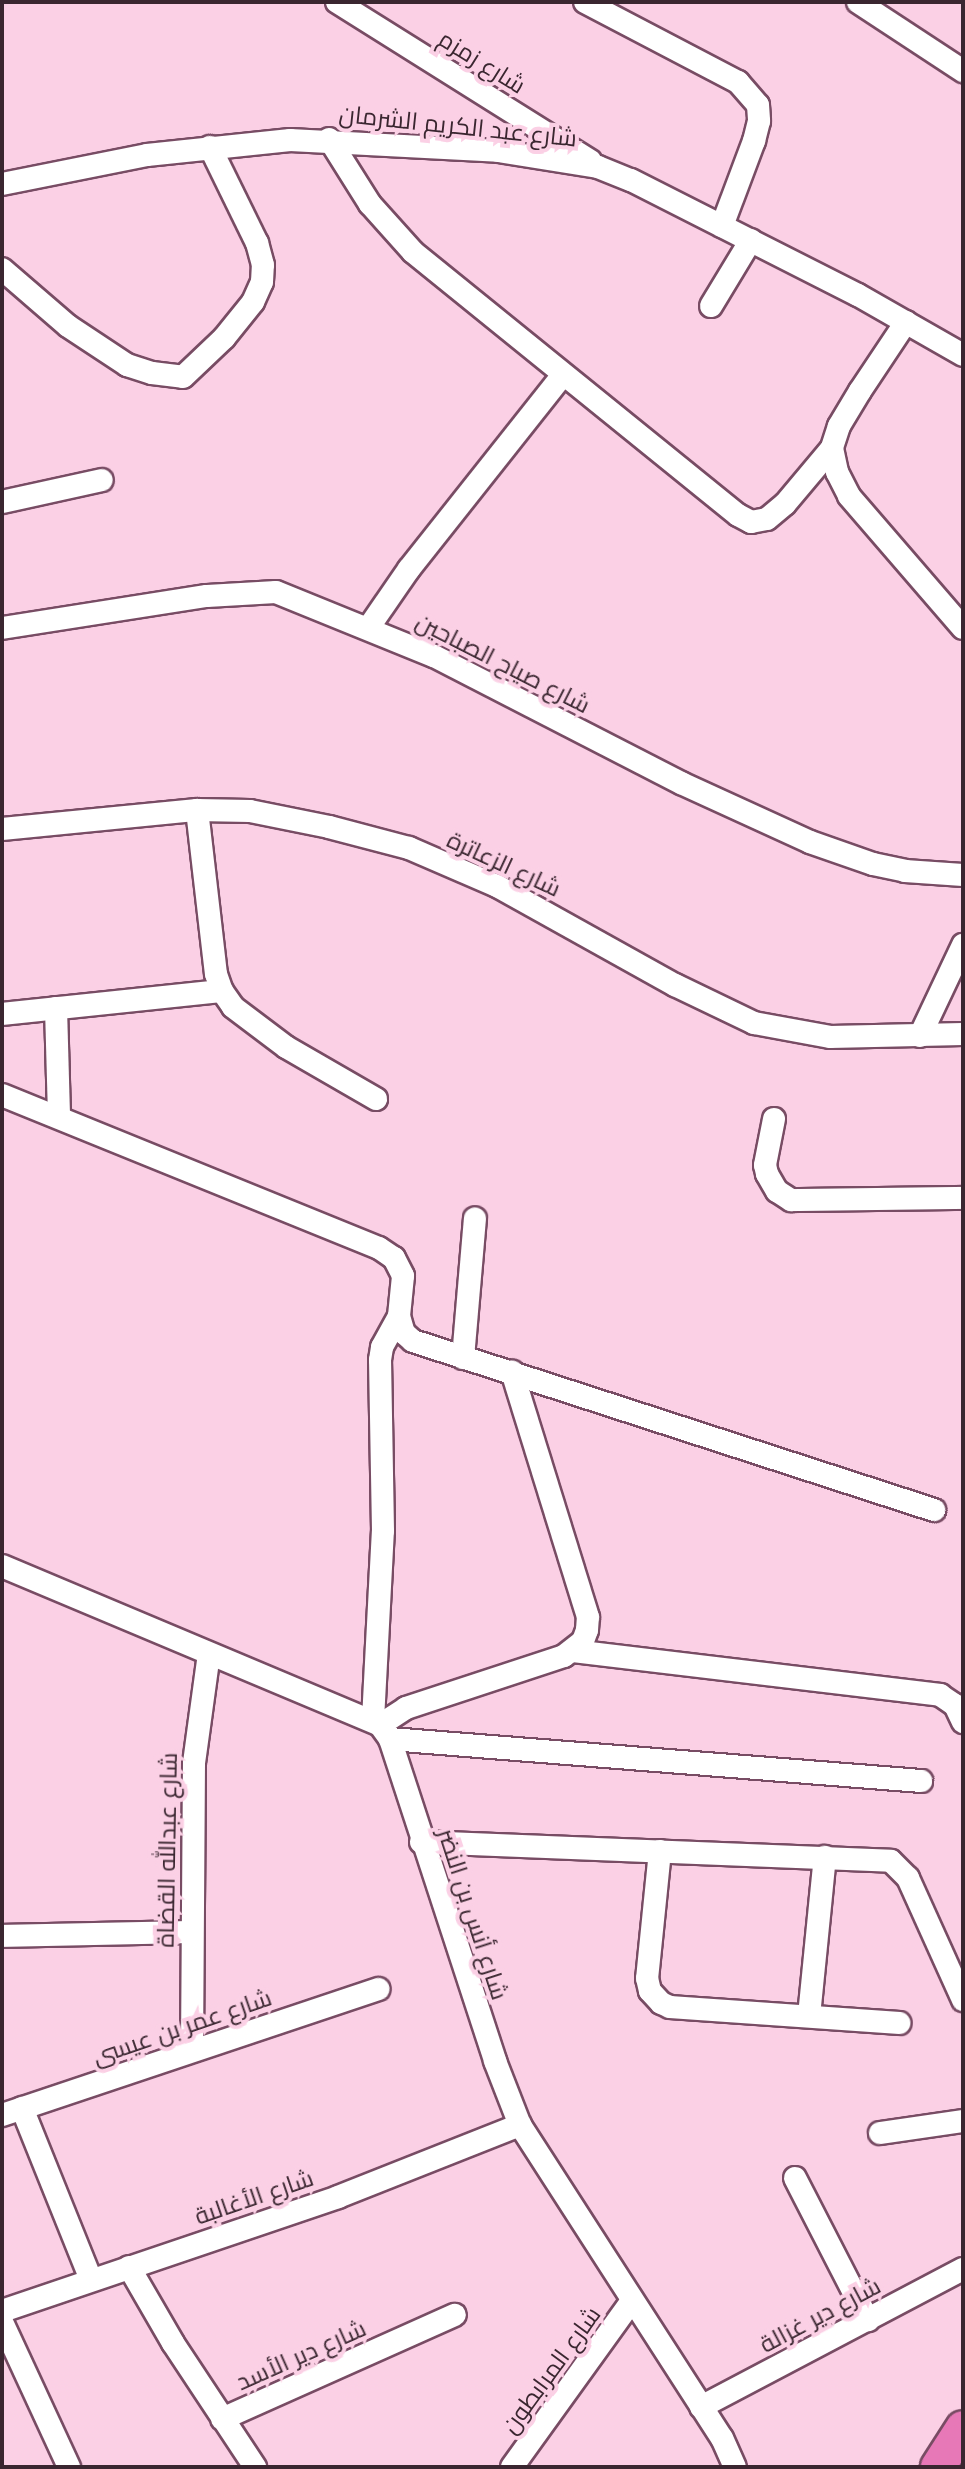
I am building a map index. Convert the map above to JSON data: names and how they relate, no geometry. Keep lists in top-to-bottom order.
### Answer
{
  "streets": {
    "street": [
      "شارع زمزم",
      "شارع عبد الكريم الشرمان",
      "شارع صياح الصباحين",
      "شارع الزعاترة",
      "شارع عبدالله القضاة",
      "شارع أنس بن النضر",
      "شارع عمر بن عيسى",
      "شارع الأغالبة",
      "شارع دير غزالة",
      "شارع دير الأسد",
      "شارع المرابطون"
    ]
  },
  "crossings": [
    ["شارع زمزم", "شارع عبد الكريم الشرمان"],
    ["شارع عبدالله القضاة", "شارع عمر بن عيسى"],
    ["شارع أنس بن النضر", "شارع الأغالبة"],
    ["شارع أنس بن النضر", "شارع دير غزالة"],
    ["شارع أنس بن النضر", "شارع المرابطون"]
  ]
}
